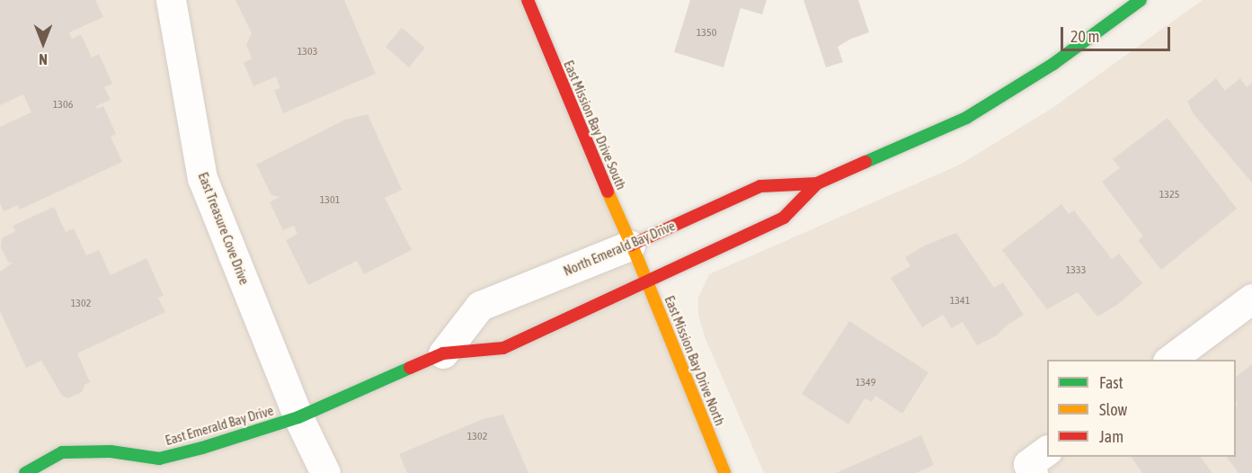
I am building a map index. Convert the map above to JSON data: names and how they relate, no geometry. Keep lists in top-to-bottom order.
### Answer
{
  "streets": {
    "street": [
      "East Mission Bay Drive South",
      "East Treasure Cove Drive",
      "North Emerald Bay Drive",
      "East Mission Bay Drive North",
      "East Emerald Bay Drive"
    ]
  },
  "crossings": [
    ["East Mission Bay Drive South", "North Emerald Bay Drive"],
    ["East Mission Bay Drive South", "East Mission Bay Drive North"],
    ["East Treasure Cove Drive", "North Emerald Bay Drive"],
    ["East Treasure Cove Drive", "East Emerald Bay Drive"],
    ["North Emerald Bay Drive", "East Mission Bay Drive North"],
    ["North Emerald Bay Drive", "East Emerald Bay Drive"]
  ],
  "house_numbers": [
    "1350",
    "1303",
    "1306",
    "1325",
    "1301",
    "1333",
    "1341",
    "1302",
    "1349",
    "1302"
  ],
  "legend": ["Fast", "Slow", "Jam"],
  "scale_bar": "20 m",
  "north": "bottom"
}
